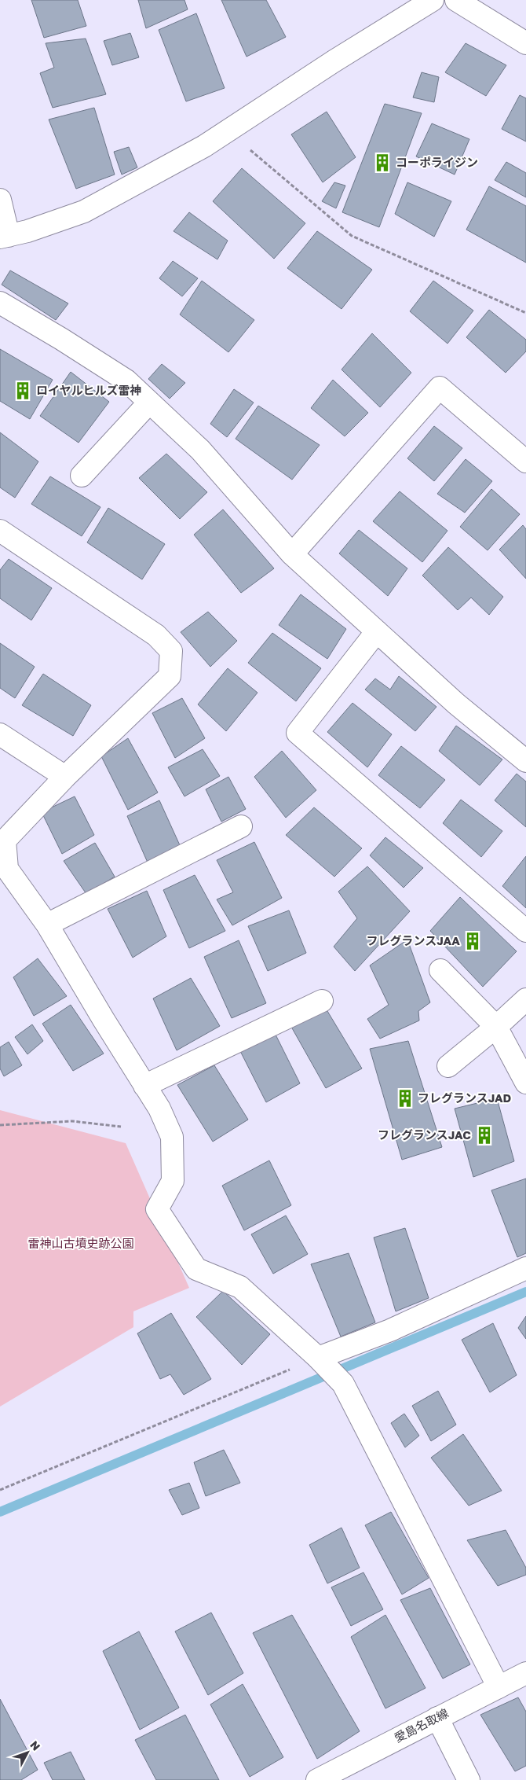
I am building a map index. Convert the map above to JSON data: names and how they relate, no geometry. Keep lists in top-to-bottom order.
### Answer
{
  "streets": {
    "street": ["愛島名取線"]
  },
  "parks": ["雷神山古墳史跡公園"],
  "places": {
    "building": [
      "コーポライジン",
      "ロイヤルヒルズ雷神",
      "フレグランスJAA",
      "フレグランスJAD",
      "フレグランスJAC"
    ]
  },
  "north": "top right"
}
